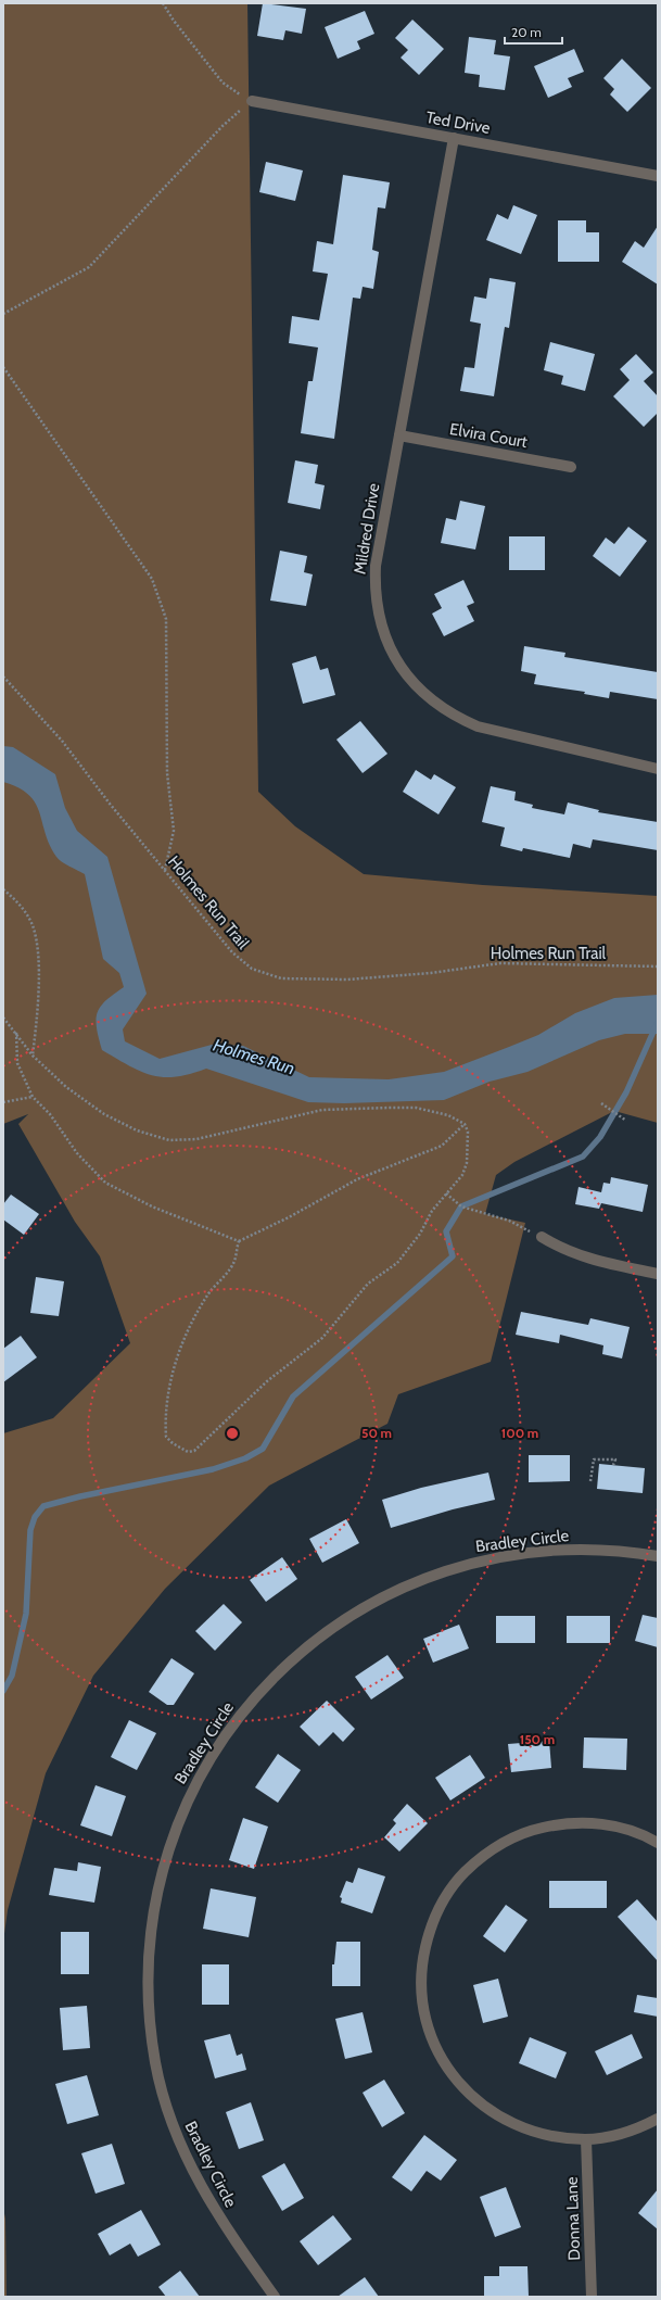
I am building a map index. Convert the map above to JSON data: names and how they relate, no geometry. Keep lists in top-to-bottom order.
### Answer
{
  "streets": {
    "street": [
      "Ted Drive",
      "Elvira Court",
      "Mildred Drive",
      "Bradley Circle",
      "Donna Lane"
    ],
    "path": ["Holmes Run Trail"]
  },
  "crossings": [
    ["Ted Drive", "Mildred Drive"],
    ["Elvira Court", "Mildred Drive"]
  ],
  "water": ["Holmes Run"],
  "scale_bar": "20 m",
  "rings": ["50 m", "100 m", "150 m"]
}
